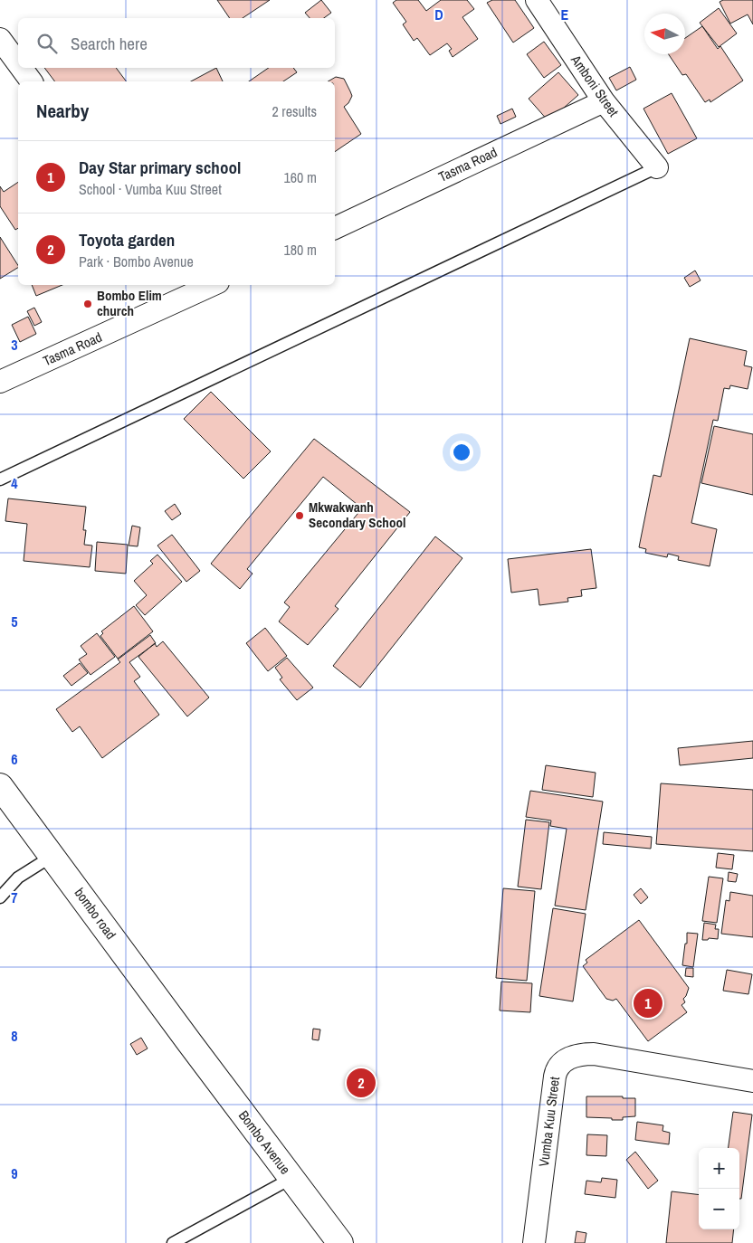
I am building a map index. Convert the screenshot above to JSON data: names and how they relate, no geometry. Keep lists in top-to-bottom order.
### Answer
{
  "streets": {
    "street": [
      "Amboni Street",
      "Tasma Road",
      "bombo road",
      "Vumba Kuu Street",
      "Bombo Avenue"
    ]
  },
  "crossings": [
    ["Amboni Street", "Tasma Road"],
    ["bombo road", "Bombo Avenue"]
  ],
  "places": ["Bombo Elim church", "Mkwakwanh Secondary School"],
  "north": "left",
  "page": {
    "search": "Search here",
    "heading": ["Nearby", "2 results"],
    "list": [
      {
        "mark": "1",
        "name": "Day Star primary school",
        "note": "School · Vumba Kuu Street",
        "value": "160 m"
      },
      {
        "mark": "2",
        "name": "Toyota garden",
        "note": "Park · Bombo Avenue",
        "value": "180 m"
      }
    ],
    "pins": ["1", "2"],
    "map_buttons": ["+", "−"]
  },
  "grid": {
    "columns": ["D", "E"],
    "rows": [
      "3",
      "4",
      "5",
      "6",
      "7",
      "8",
      "9"
    ]
  }
}
